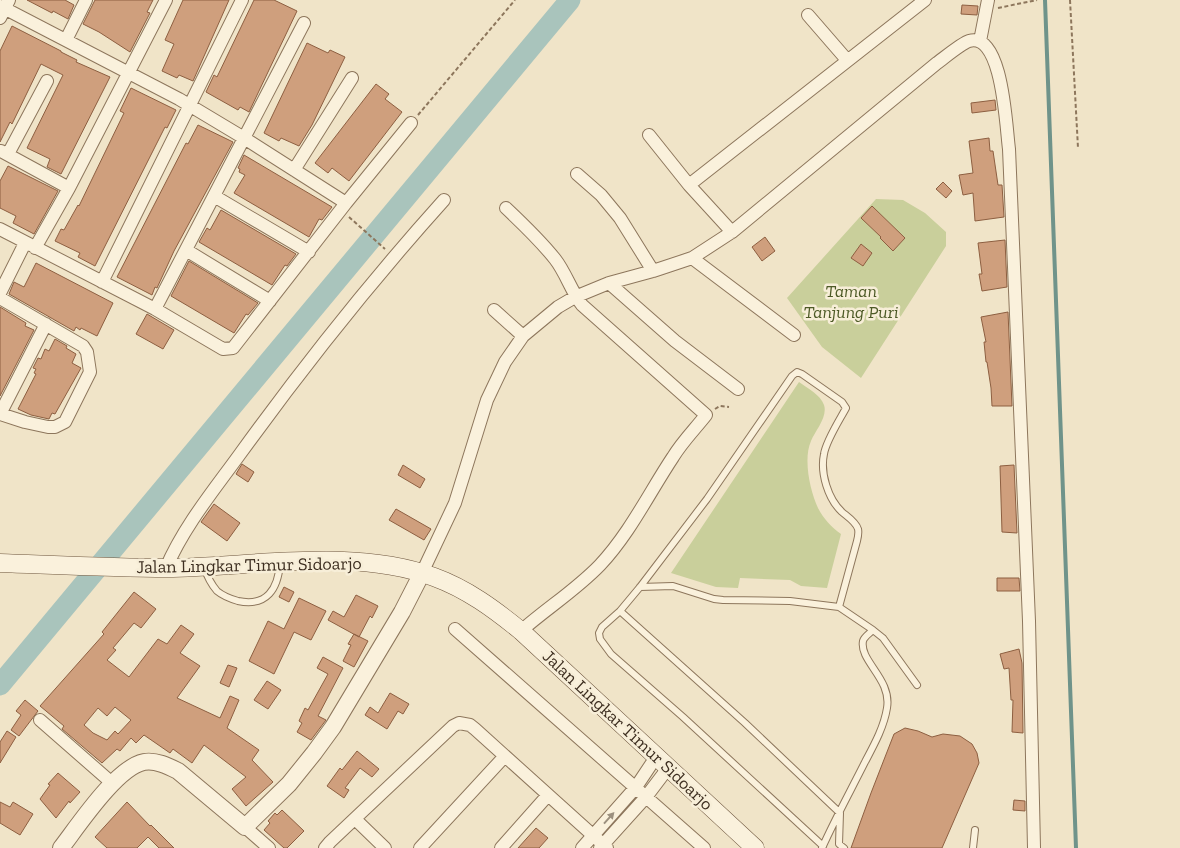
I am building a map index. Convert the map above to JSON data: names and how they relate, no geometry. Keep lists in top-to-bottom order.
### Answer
{
  "streets": {
    "main road": ["Jalan Lingkar Timur Sidoarjo"]
  },
  "parks": ["Taman Tanjung Puri"]
}
